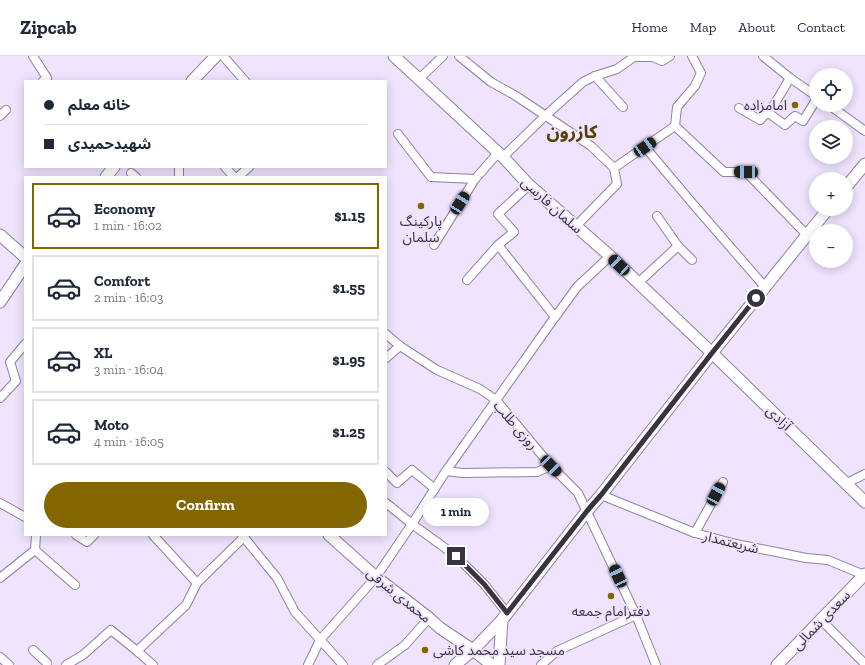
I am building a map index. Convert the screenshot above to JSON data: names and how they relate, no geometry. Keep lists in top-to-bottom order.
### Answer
{
  "streets": {
    "main road": [
      "سلمان فارسی",
      "آزادی",
      "محمدی شرقی",
      "سعدی شمالی"
    ],
    "street": ["روزی طلب", "شریعتمدار"]
  },
  "crossings": [
    ["سلمان فارسی", "آزادی"],
    ["شریعتمدار", "سعدی شمالی"]
  ],
  "districts": ["کازرون"],
  "places": [
    "امامزاده",
    "پارکینگ سلمان",
    "دفترامام جمعه",
    "مسجد سید محمد کاشی"
  ],
  "page": {
    "header": "Zipcab",
    "nav": [
      "Home",
      "Map",
      "About",
      "Contact"
    ],
    "map_buttons": ["+", "−"],
    "banner": ["خانه معلم", "شهیدحمیدی"],
    "list": [
      {
        "name": "Economy",
        "note": "1 min · 16:02",
        "value": "$1.15"
      },
      {
        "name": "Comfort",
        "note": "2 min · 16:03",
        "value": "$1.55"
      },
      {
        "name": "XL",
        "note": "3 min · 16:04",
        "value": "$1.95"
      },
      {
        "name": "Moto",
        "note": "4 min · 16:05",
        "value": "$1.25"
      }
    ],
    "buttons": "Confirm",
    "bubble": "1 min"
  }
}
